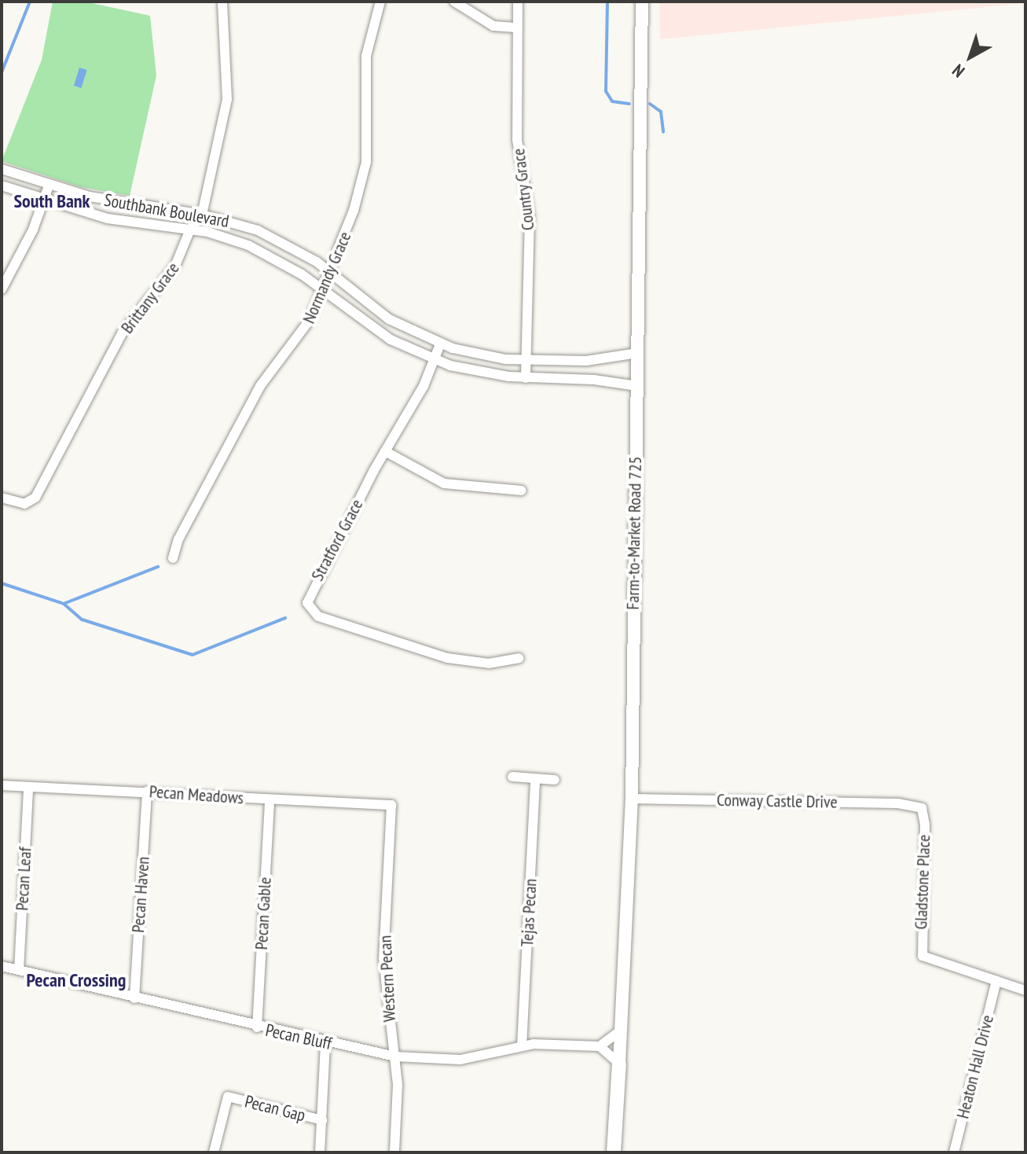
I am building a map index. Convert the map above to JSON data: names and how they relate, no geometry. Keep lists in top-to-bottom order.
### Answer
{
  "streets": {
    "street": [
      "Country Grace",
      "Southbank Boulevard",
      "Normandy Grace",
      "Brittany Grace",
      "Farm-to-Market Road 725",
      "Stratford Grace",
      "Pecan Meadows",
      "Conway Castle Drive",
      "Pecan Leaf",
      "Gladstone Place",
      "Pecan Haven",
      "Tejas Pecan",
      "Pecan Gable",
      "Western Pecan",
      "Pecan Bluff",
      "Heaton Hall Drive",
      "Pecan Gap"
    ]
  },
  "crossings": [
    ["Country Grace", "Southbank Boulevard"],
    ["Southbank Boulevard", "Normandy Grace"],
    ["Southbank Boulevard", "Brittany Grace"],
    ["Southbank Boulevard", "Farm-to-Market Road 725"],
    ["Southbank Boulevard", "Stratford Grace"],
    ["Farm-to-Market Road 725", "Conway Castle Drive"],
    ["Pecan Meadows", "Pecan Leaf"],
    ["Pecan Meadows", "Pecan Haven"],
    ["Pecan Meadows", "Pecan Gable"],
    ["Pecan Meadows", "Western Pecan"],
    ["Conway Castle Drive", "Gladstone Place"],
    ["Pecan Leaf", "Pecan Bluff"],
    ["Gladstone Place", "Heaton Hall Drive"],
    ["Pecan Haven", "Pecan Bluff"],
    ["Tejas Pecan", "Pecan Bluff"],
    ["Pecan Gable", "Pecan Bluff"],
    ["Western Pecan", "Pecan Bluff"]
  ],
  "districts": ["South Bank", "Pecan Crossing"],
  "north": "bottom left"
}
